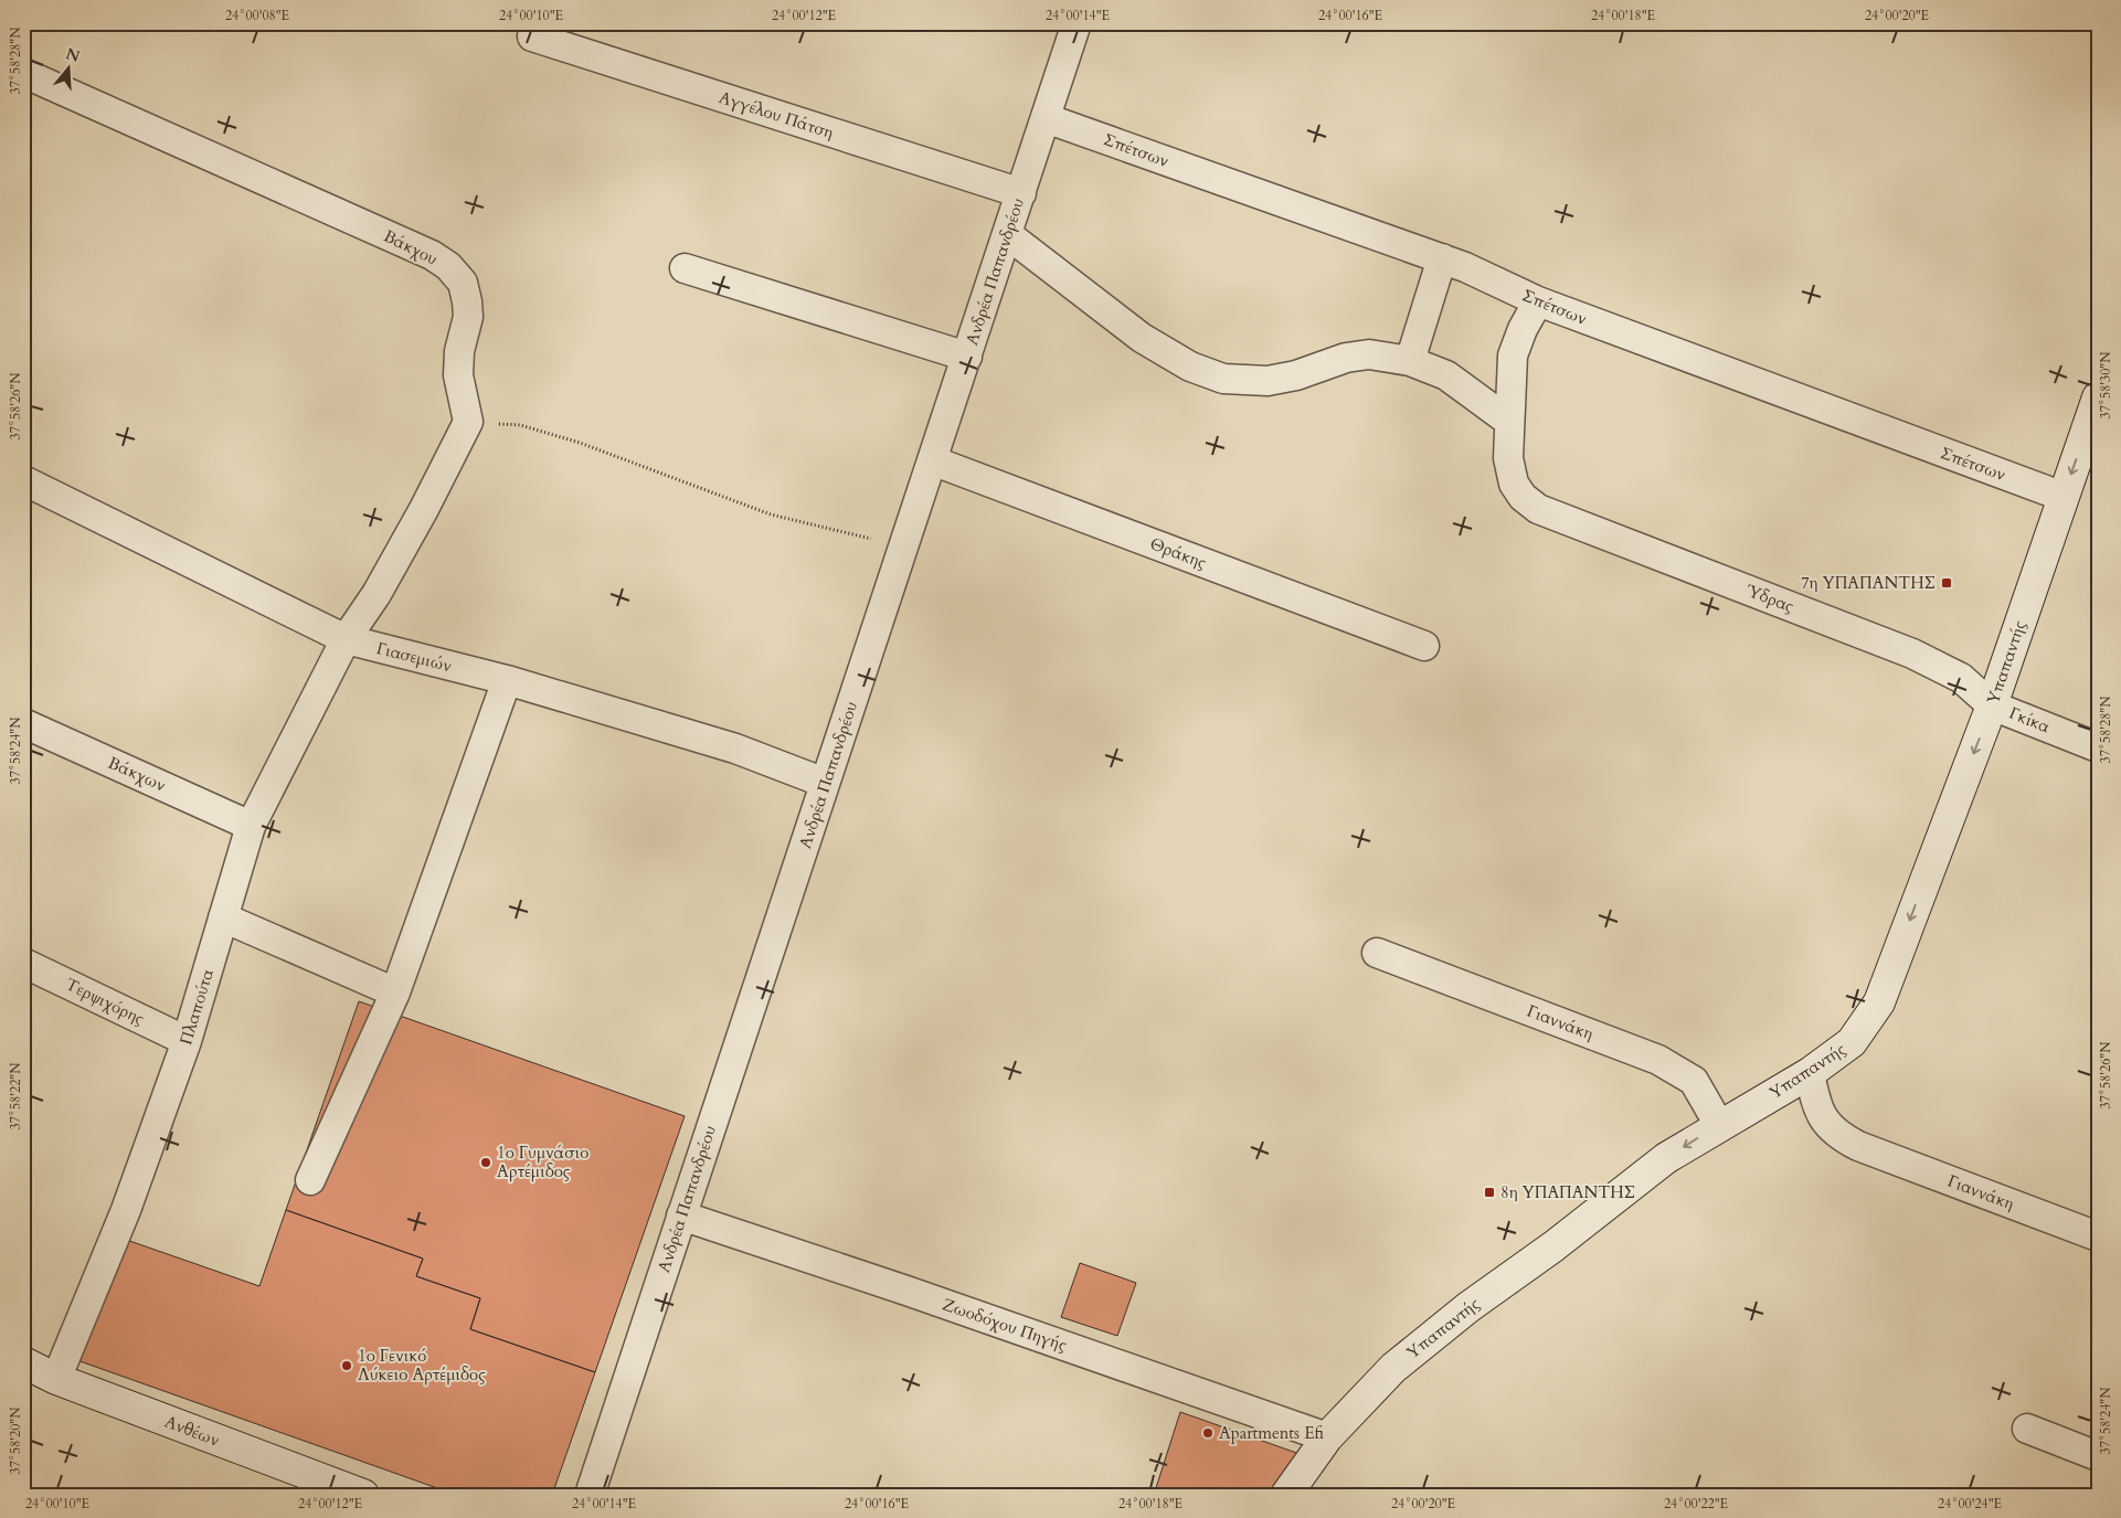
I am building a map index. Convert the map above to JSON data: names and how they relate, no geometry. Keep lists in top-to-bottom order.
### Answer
{
  "streets": {
    "street": [
      "Αγγέλου Πάτση",
      "Σπέτσων",
      "Βάκχου",
      "Ανδρέα Παπανδρέου",
      "Θράκης",
      "Ύδρας",
      "Γιασεμιών",
      "Υπαπαντής",
      "Γκίκα",
      "Βάκχων",
      "Τερψιχόρης",
      "Πλαπούτα",
      "Γιαννάκη",
      "Ζωοδόχου Πηγής",
      "Ανθέων"
    ]
  },
  "crossings": [
    ["Αγγέλου Πάτση", "Ανδρέα Παπανδρέου"],
    ["Σπέτσων", "Ανδρέα Παπανδρέου"],
    ["Σπέτσων", "Υπαπαντής"],
    ["Ανδρέα Παπανδρέου", "Θράκης"],
    ["Ανδρέα Παπανδρέου", "Γιασεμιών"],
    ["Ανδρέα Παπανδρέου", "Ζωοδόχου Πηγής"],
    ["Ύδρας", "Υπαπαντής"],
    ["Ύδρας", "Γκίκα"],
    ["Γιασεμιών", "Πλαπούτα"],
    ["Υπαπαντής", "Γκίκα"],
    ["Υπαπαντής", "Γιαννάκη"],
    ["Υπαπαντής", "Ζωοδόχου Πηγής"],
    ["Βάκχων", "Πλαπούτα"],
    ["Τερψιχόρης", "Πλαπούτα"],
    ["Πλαπούτα", "Ανθέων"]
  ],
  "one_way": ["Υπαπαντής"],
  "places": {
    "transit": ["7η ΥΠΑΠΑΝΤΗΣ", "8η ΥΠΑΠΑΝΤΗΣ"],
    "other": ["1ο Γυμνάσιο Αρτέμιδος", "1ο Γενικό Λύκειο Αρτέμιδος", "Apartments Efi"]
  },
  "north": "top",
  "coordinates": [
    "24°00'08\"E",
    "24°00'10\"E",
    "24°00'12\"E",
    "24°00'14\"E",
    "24°00'16\"E",
    "24°00'18\"E",
    "24°00'20\"E",
    "37°58'28\"N",
    "37°58'30\"N",
    "37°58'26\"N",
    "37°58'24\"N",
    "37°58'22\"N",
    "37°58'20\"N",
    "24°00'22\"E",
    "24°00'24\"E"
  ]
}
